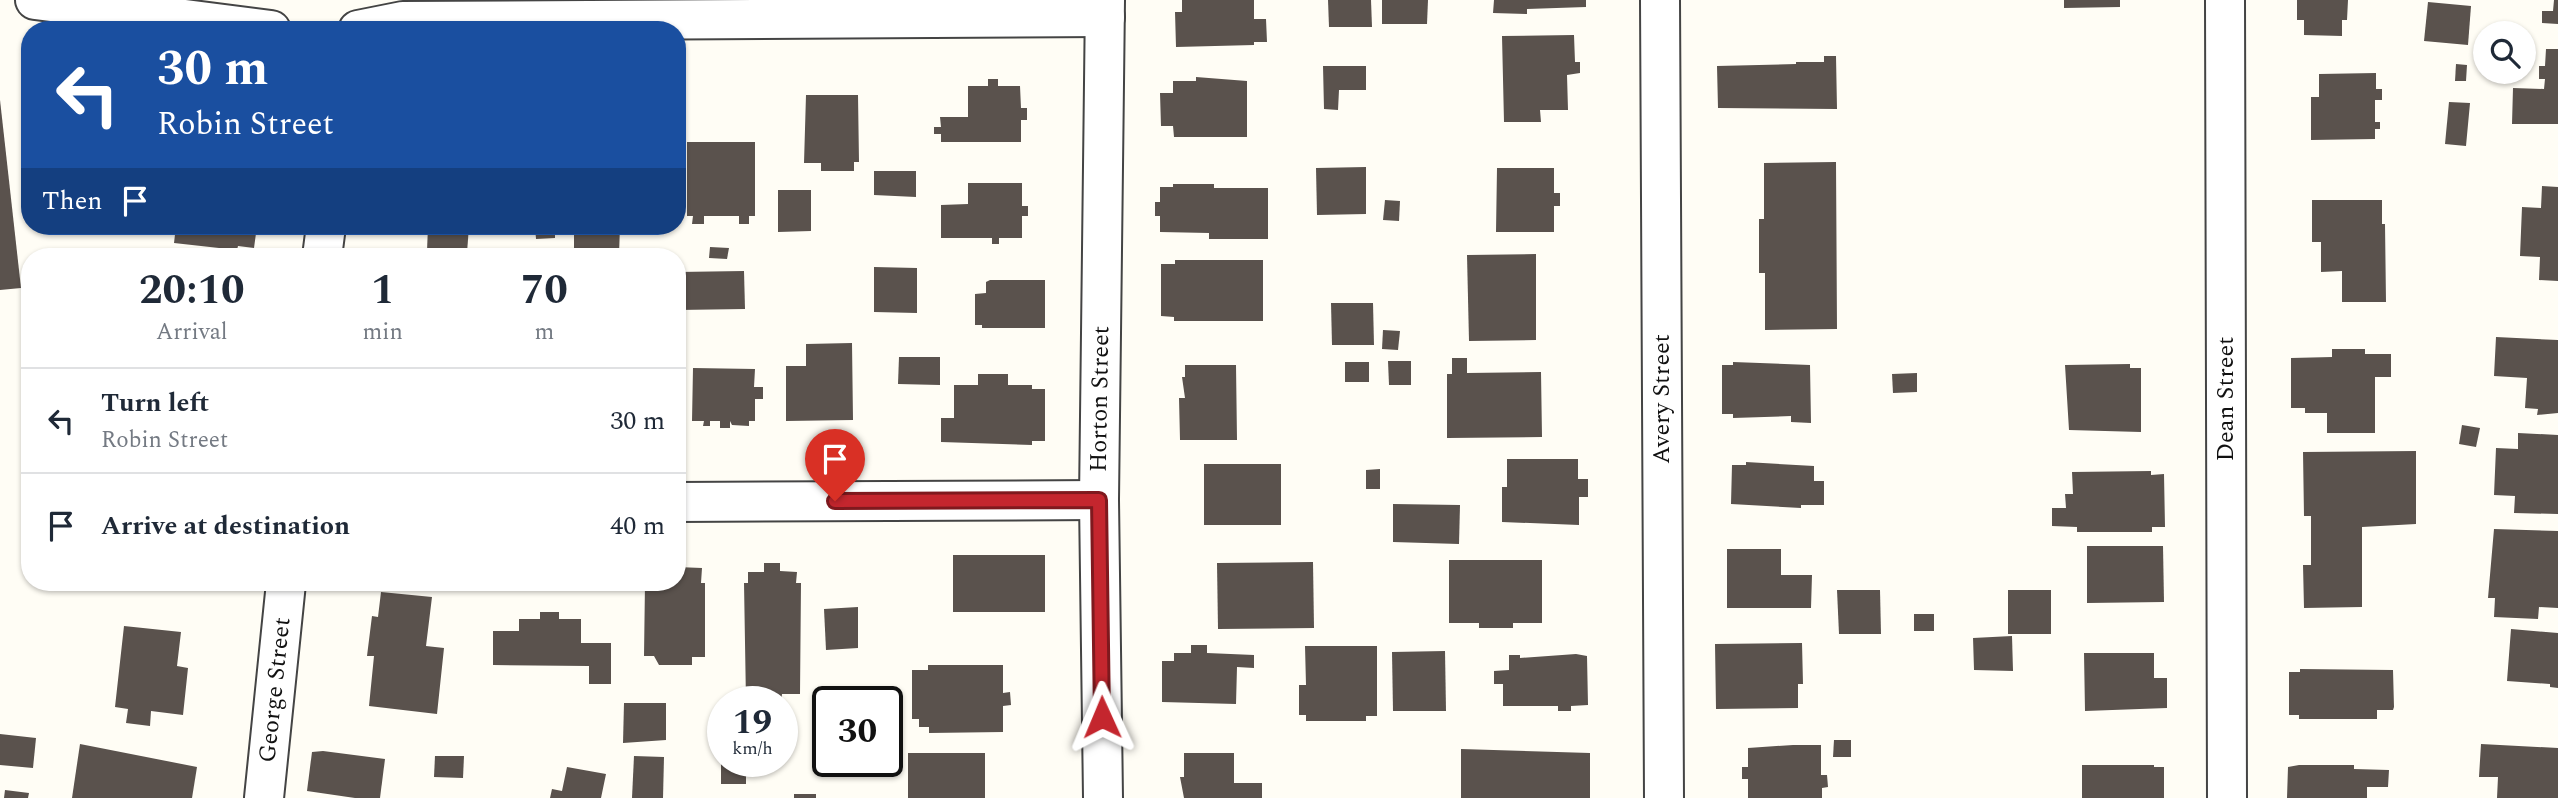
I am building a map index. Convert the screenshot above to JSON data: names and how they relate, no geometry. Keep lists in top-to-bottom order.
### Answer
{
  "streets": {
    "street": [
      "Horton Street",
      "Avery Street",
      "Dean Street",
      "George Street"
    ]
  },
  "page": {
    "turn": ["30 m", "Robin Street"],
    "then": "Then",
    "eta": [
      "20:10",
      "Arrival",
      "1",
      "min",
      "70",
      "m"
    ],
    "list": [
      {
        "name": "Turn left",
        "note": "Robin Street",
        "value": "30 m"
      },
      {
        "name": "Arrive at destination",
        "value": "40 m"
      }
    ],
    "speed": "19 km/h",
    "limit": "30"
  }
}
